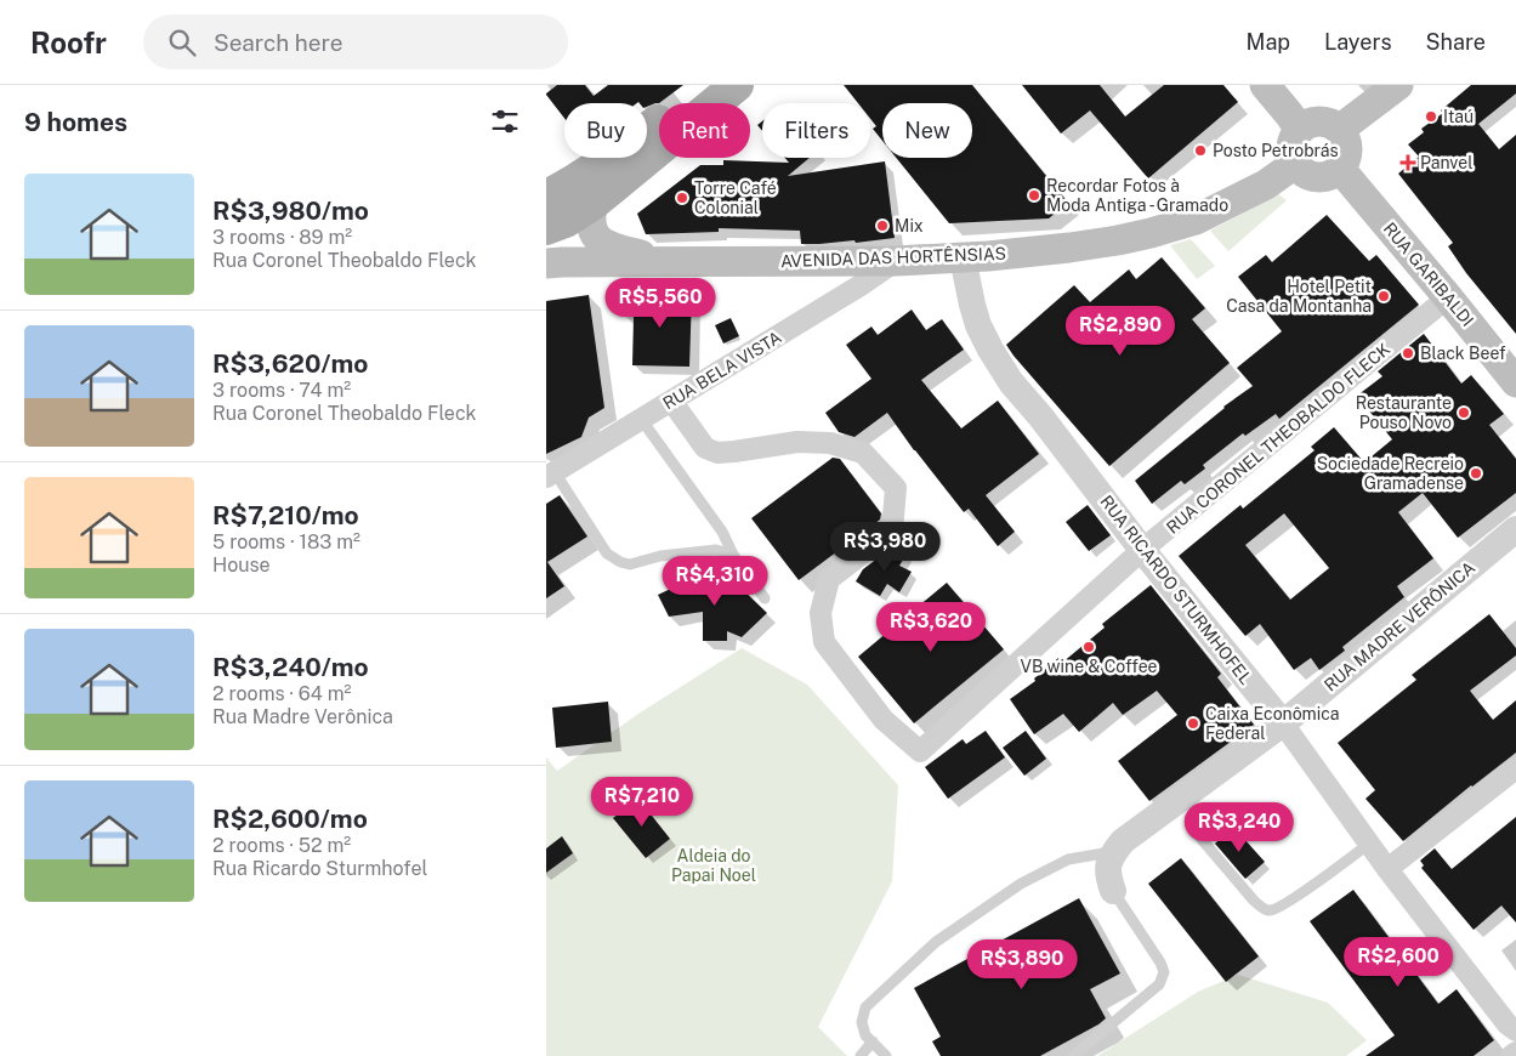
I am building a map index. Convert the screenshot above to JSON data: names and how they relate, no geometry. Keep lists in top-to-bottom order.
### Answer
{
  "streets": {
    "main road": ["AVENIDA DAS HORTÊNSIAS", "RUA GARIBALDI"],
    "street": [
      "RUA BELA VISTA",
      "RUA CORONEL THEOBALDO FLECK",
      "RUA RICARDO STURMHOFEL",
      "RUA MADRE VERÔNICA"
    ]
  },
  "crossings": [
    ["AVENIDA DAS HORTÊNSIAS", "RUA GARIBALDI"],
    ["AVENIDA DAS HORTÊNSIAS", "RUA BELA VISTA"],
    ["AVENIDA DAS HORTÊNSIAS", "RUA RICARDO STURMHOFEL"],
    ["RUA GARIBALDI", "RUA CORONEL THEOBALDO FLECK"],
    ["RUA BELA VISTA", "RUA CORONEL THEOBALDO FLECK"],
    ["RUA CORONEL THEOBALDO FLECK", "RUA RICARDO STURMHOFEL"],
    ["RUA RICARDO STURMHOFEL", "RUA MADRE VERÔNICA"]
  ],
  "parks": ["Aldeia do Papai Noel"],
  "places": {
    "other": [
      "Itaú",
      "Posto Petrobrás",
      "Recordar Fotos à Moda Antiga - Gramado",
      "Torre Café Colonial",
      "Mix",
      "Hotel Petit Casa da Montanha",
      "Black Beef",
      "Restaurante Pouso Novo",
      "Sociedade Recreio Gramadense",
      "VB wine & Coffee",
      "Caixa Econômica Federal"
    ],
    "health": ["Panvel"]
  },
  "page": {
    "header": "Roofr",
    "search": "Search here",
    "nav": ["Map", "Layers", "Share"],
    "heading": "9 homes",
    "chip": [
      "Buy",
      "Rent",
      "Filters",
      "New"
    ],
    "list": [
      {
        "name": "R$3,980/mo",
        "note": "3 rooms · 89 m² · Rua Coronel Theobaldo Fleck"
      },
      {
        "name": "R$3,620/mo",
        "note": "3 rooms · 74 m² · Rua Coronel Theobaldo Fleck"
      },
      {
        "name": "R$7,210/mo",
        "note": "5 rooms · 183 m² · House"
      },
      {
        "name": "R$3,240/mo",
        "note": "2 rooms · 64 m² · Rua Madre Verônica"
      },
      {
        "name": "R$2,600/mo",
        "note": "2 rooms · 52 m² · Rua Ricardo Sturmhofel"
      }
    ],
    "price": [
      "R$5,560",
      "R$2,890",
      "R$3,980",
      "R$4,310",
      "R$3,620",
      "R$7,210",
      "R$3,240",
      "R$2,600",
      "R$3,890"
    ]
  }
}
